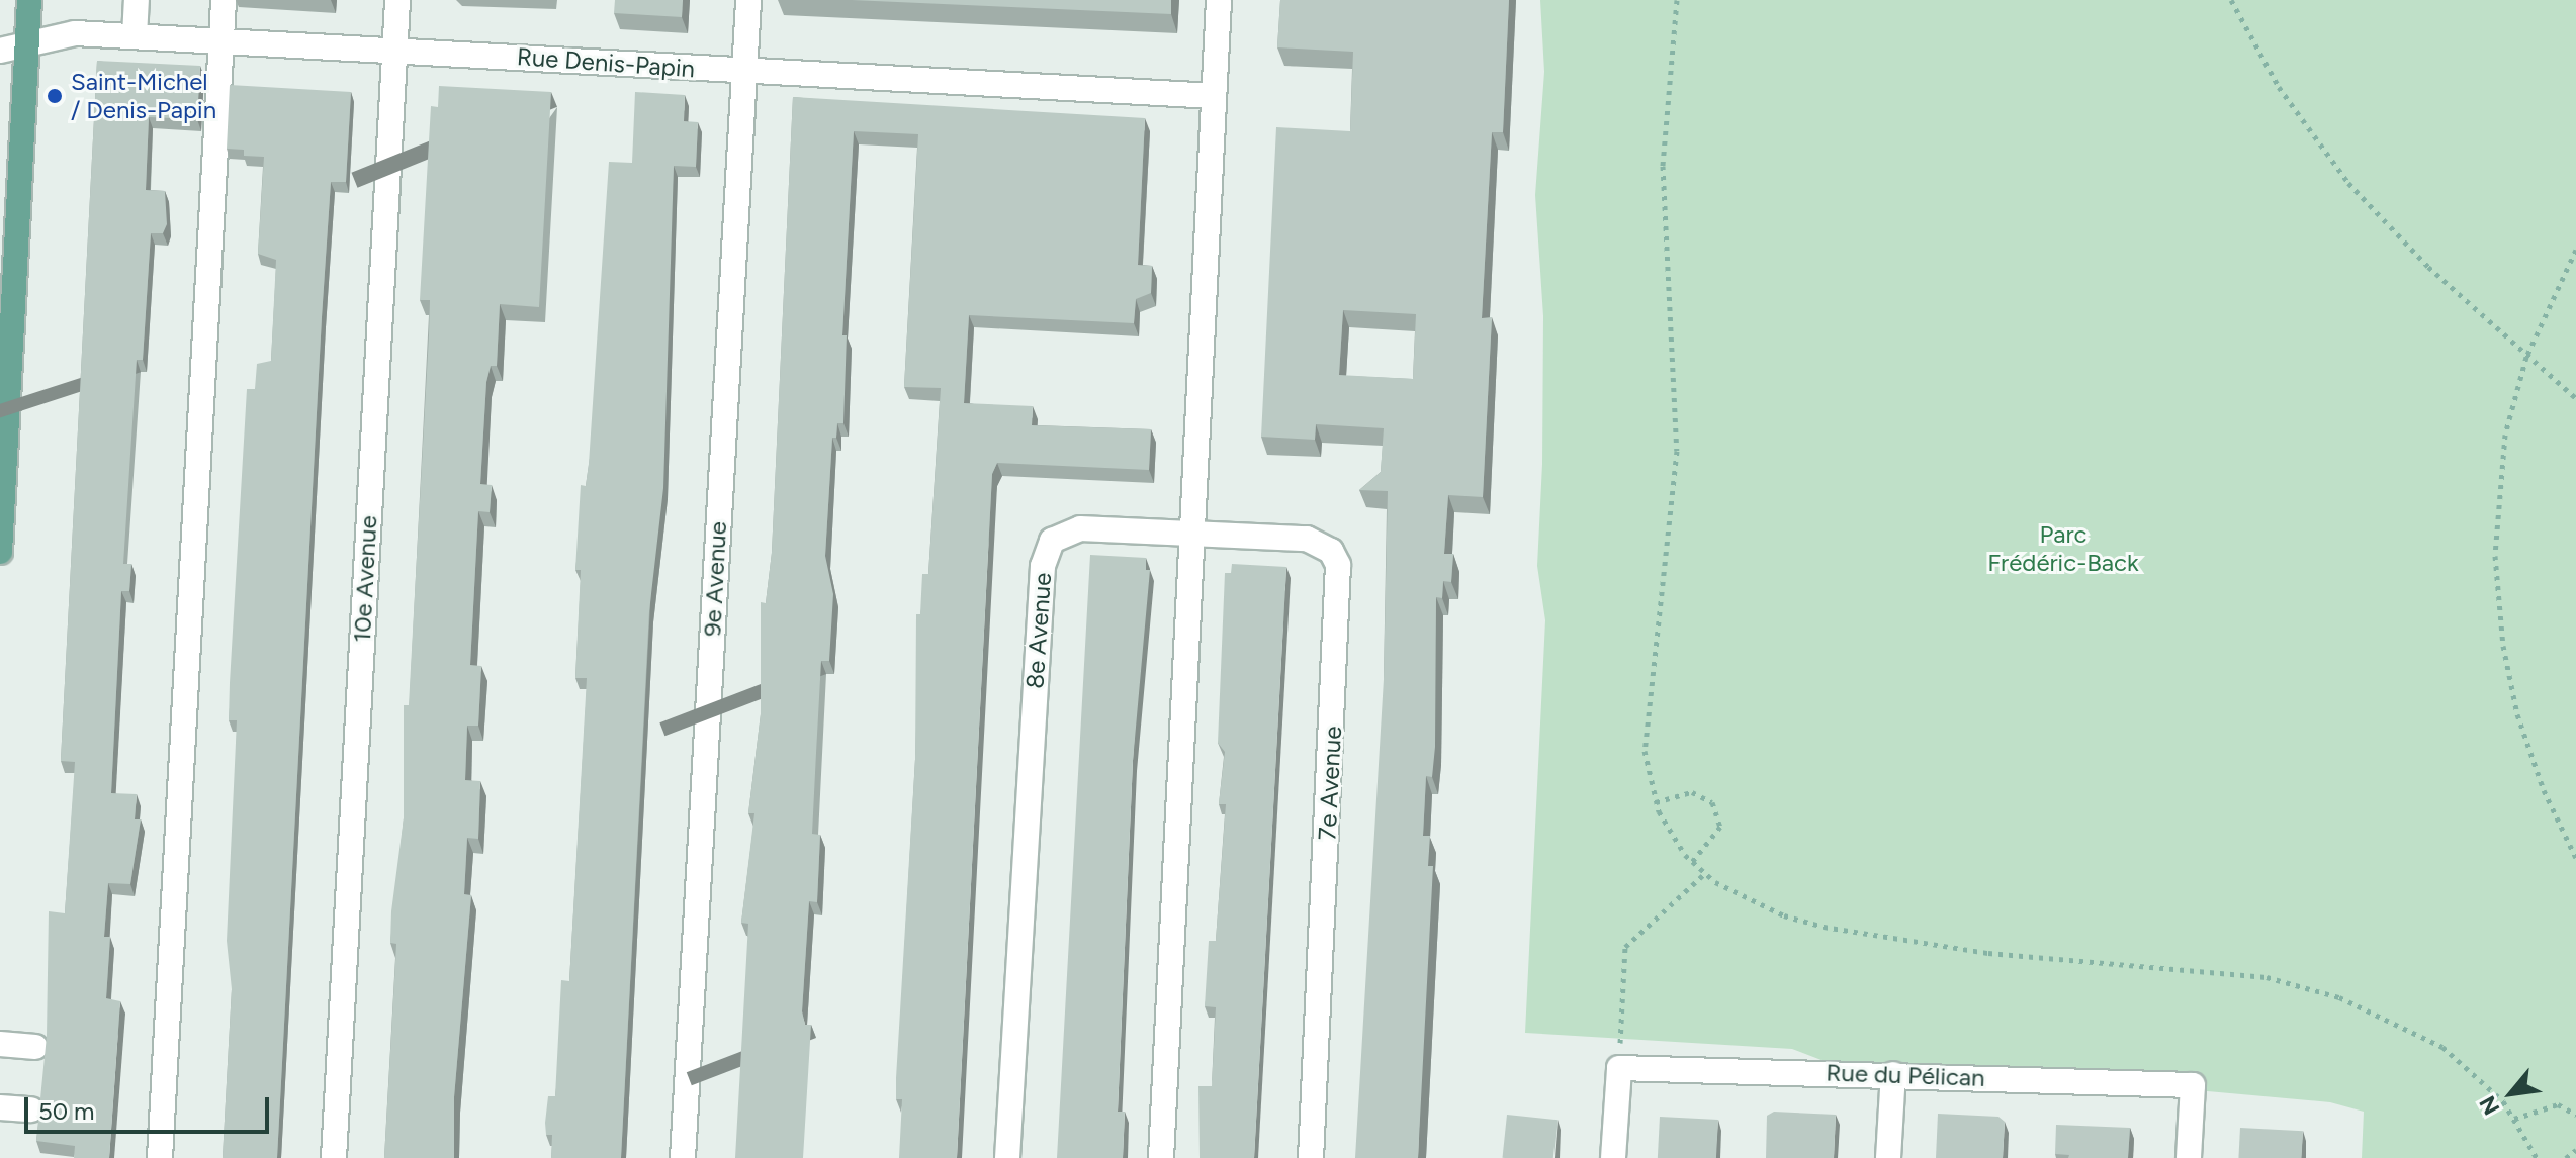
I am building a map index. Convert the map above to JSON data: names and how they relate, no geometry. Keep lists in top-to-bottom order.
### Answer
{
  "streets": {
    "street": [
      "Rue Denis-Papin",
      "10e Avenue",
      "9e Avenue",
      "8e Avenue",
      "7e Avenue",
      "Rue du Pélican"
    ]
  },
  "crossings": [
    ["Rue Denis-Papin", "10e Avenue"],
    ["Rue Denis-Papin", "9e Avenue"],
    ["8e Avenue", "7e Avenue"]
  ],
  "parks": ["Parc Frédéric-Back"],
  "places": ["Saint-Michel / Denis-Papin"],
  "scale_bar": "50 m",
  "north": "bottom left"
}
